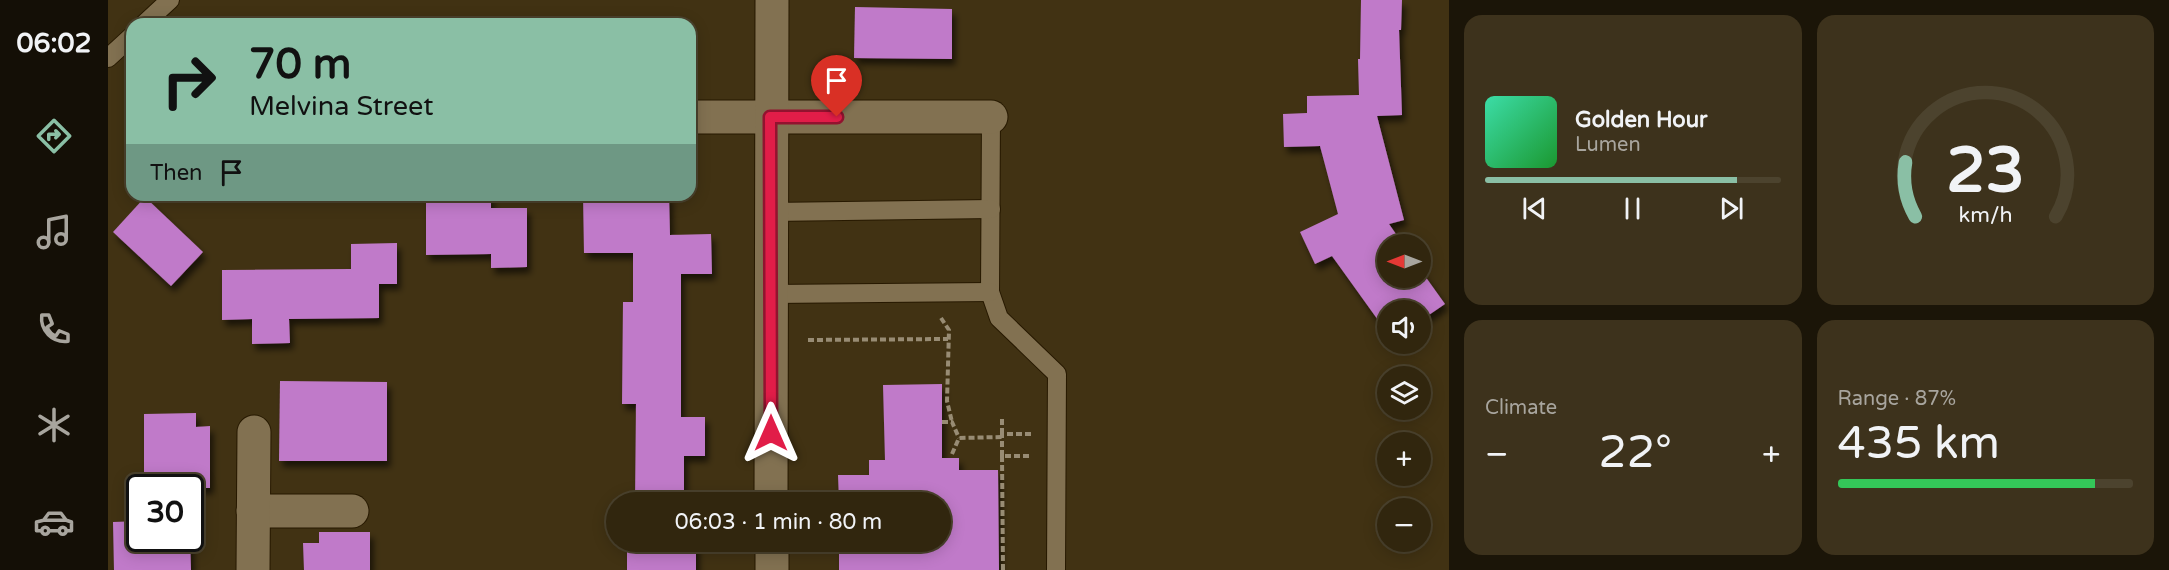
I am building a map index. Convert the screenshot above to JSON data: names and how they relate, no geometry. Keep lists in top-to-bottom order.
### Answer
{
  "north": "left",
  "page": {
    "tabs": "06:02",
    "turn": ["70 m", "Melvina Street"],
    "song": ["Golden Hour", "Lumen"],
    "then": "Then",
    "map_buttons": ["+", "−"],
    "tile": [
      "Climate",
      ["Range · 87%", "435 km"]
    ],
    "heat": ["−", "22°", "+"],
    "limit": "30",
    "trip": "06:03 · 1 min · 80 m",
    "gauge": ["23", "km/h"]
  }
}
